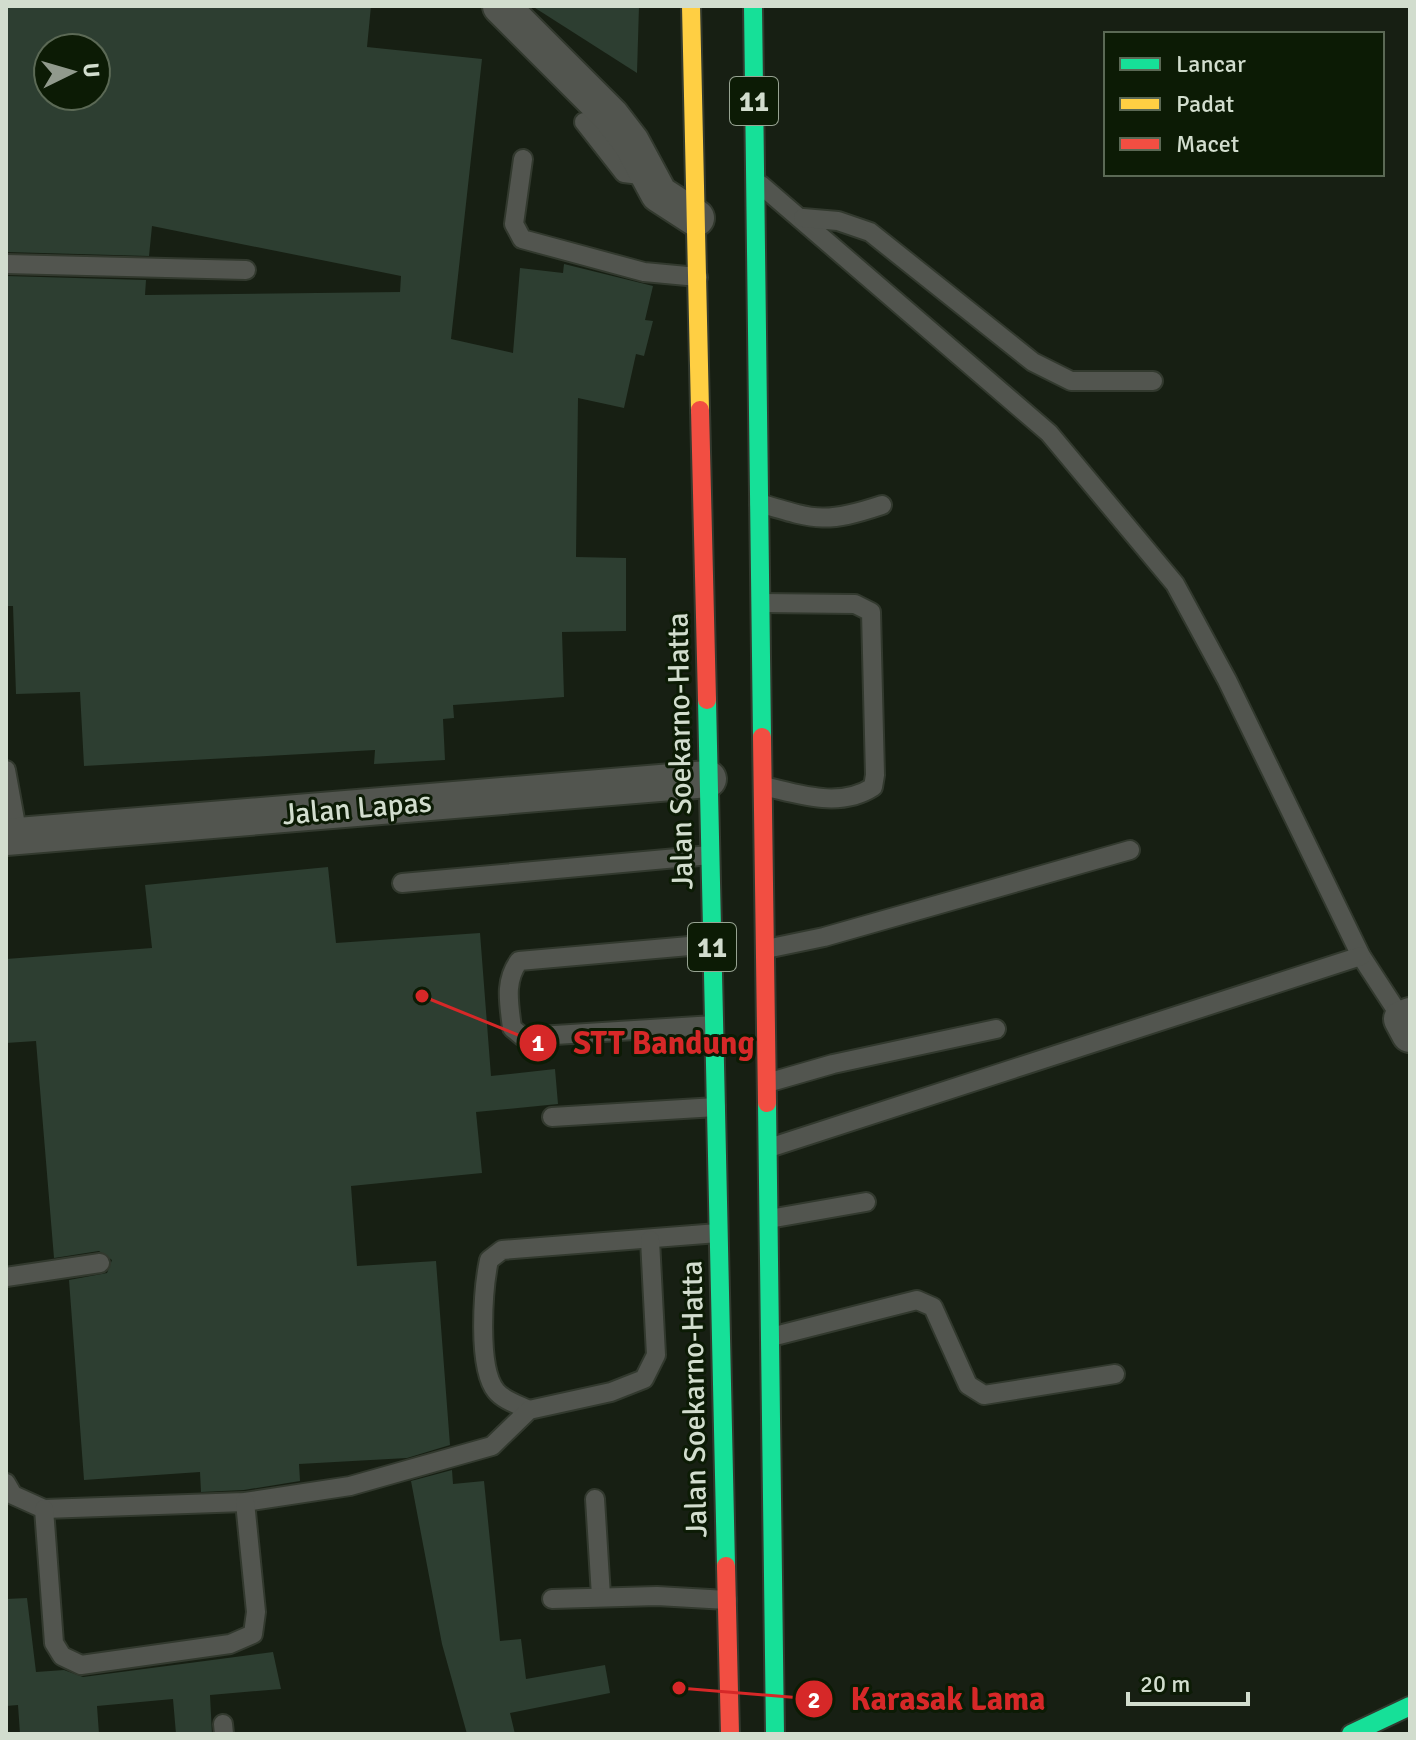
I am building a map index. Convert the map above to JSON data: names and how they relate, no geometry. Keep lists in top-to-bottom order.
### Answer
{
  "streets": {
    "main road": ["11", "Jalan Soekarno-Hatta"],
    "street": ["Jalan Lapas"]
  },
  "crossings": [
    ["Jalan Soekarno-Hatta", "Jalan Lapas"]
  ],
  "places": ["STT Bandung", "Karasak Lama"],
  "legend": ["Lancar", "Padat", "Macet"],
  "scale_bar": "20 m",
  "north": "right"
}
